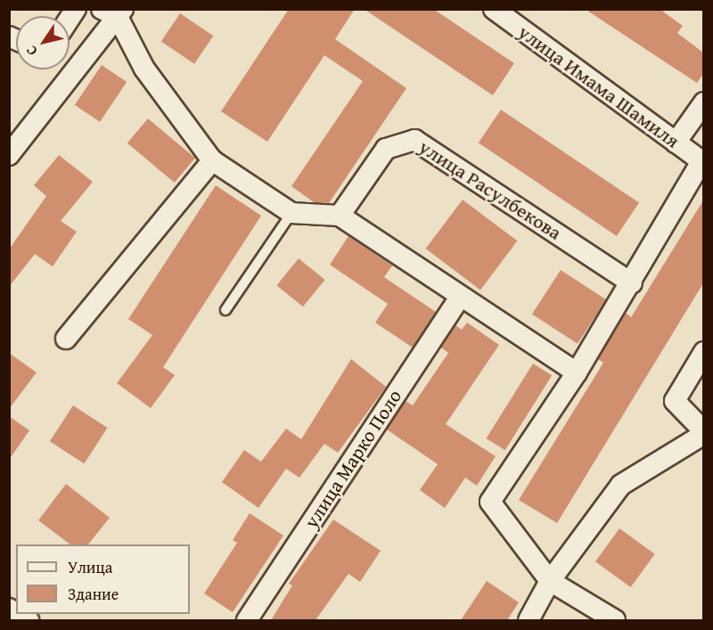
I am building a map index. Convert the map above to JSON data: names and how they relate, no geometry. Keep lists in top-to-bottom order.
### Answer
{
  "streets": {
    "street": ["улица Имама Шамиля", "улица Расулбекова", "улица Марко Поло"]
  },
  "legend": ["Улица", "Здание"],
  "north": "bottom left"
}
